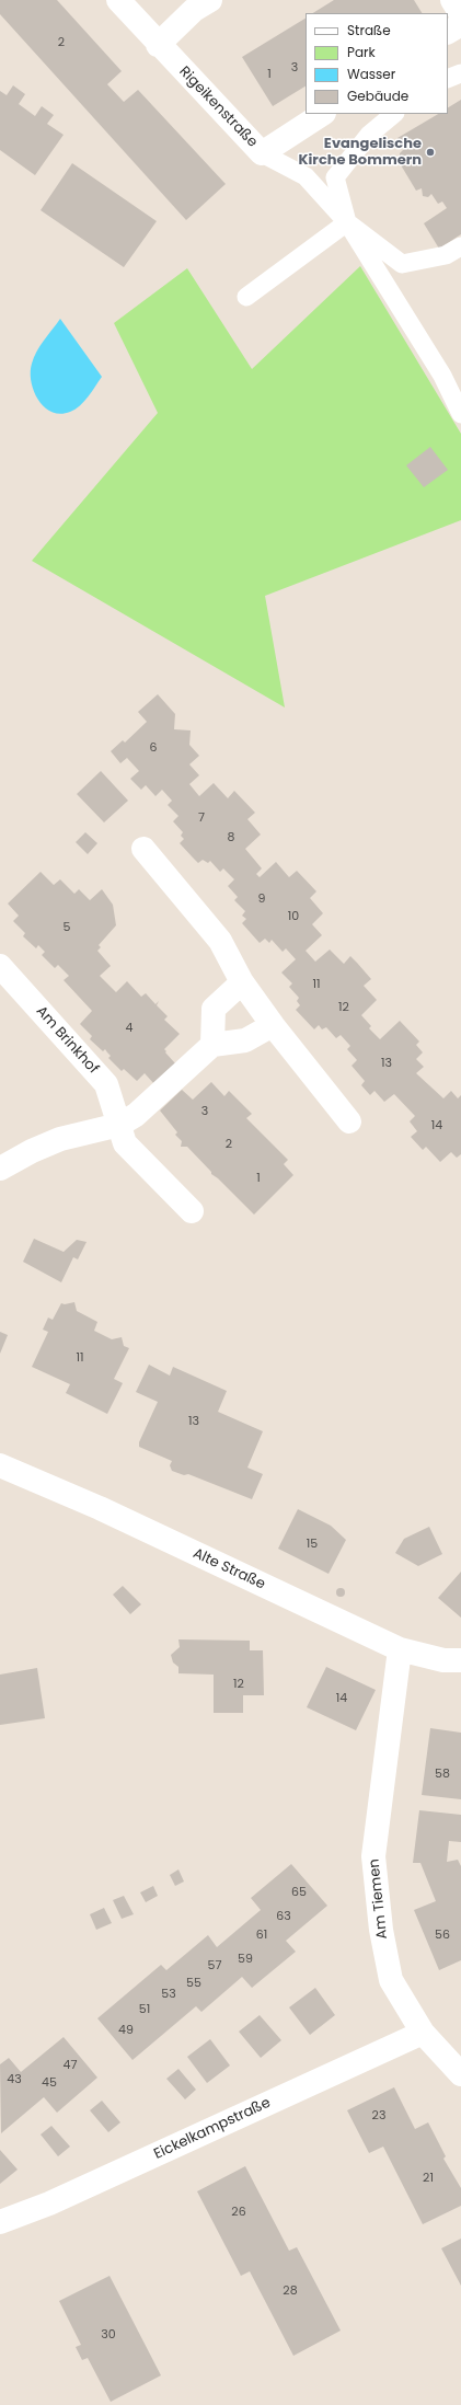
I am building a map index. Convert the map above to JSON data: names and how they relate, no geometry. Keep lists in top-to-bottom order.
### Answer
{
  "streets": {
    "street": [
      "Rigeikenstraße",
      "Am Brinkhof",
      "Alte Straße",
      "Am Tiemen",
      "Eickelkampstraße"
    ]
  },
  "crossings": [
    ["Alte Straße", "Am Tiemen"],
    ["Am Tiemen", "Eickelkampstraße"]
  ],
  "places": ["Evangelische Kirche Bommern"],
  "house_numbers": [
    "2",
    "3",
    "1",
    "6",
    "7",
    "8",
    "9",
    "10",
    "5",
    "11",
    "12",
    "4",
    "13",
    "3",
    "14",
    "2",
    "1",
    "11",
    "13",
    "15",
    "12",
    "14",
    "58",
    "65",
    "63",
    "61",
    "56",
    "59",
    "57",
    "55",
    "53",
    "51",
    "49",
    "47",
    "43",
    "45",
    "23",
    "21",
    "26",
    "28",
    "30"
  ],
  "legend": [
    "Straße",
    "Park",
    "Wasser",
    "Gebäude"
  ]
}
